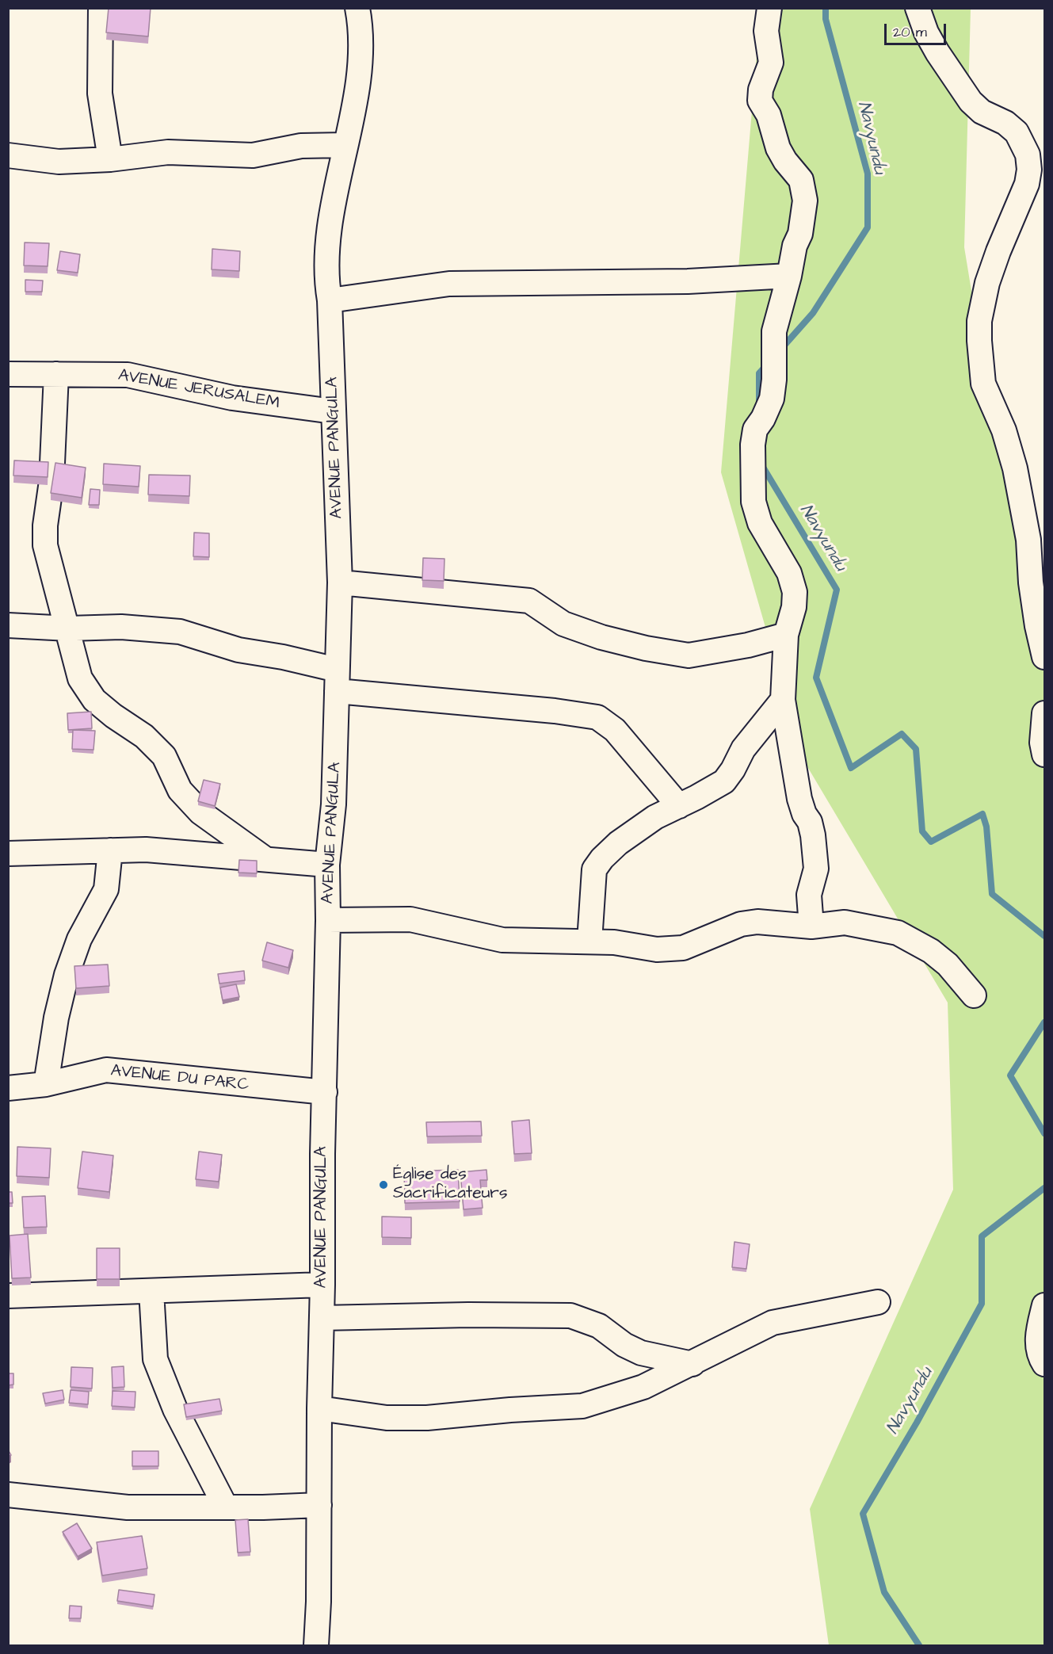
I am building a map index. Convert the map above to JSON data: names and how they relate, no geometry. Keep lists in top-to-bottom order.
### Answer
{
  "streets": {
    "street": ["AVENUE JERUSALEM", "AVENUE PANGULA", "AVENUE DU PARC"]
  },
  "crossings": [
    ["AVENUE JERUSALEM", "AVENUE PANGULA"],
    ["AVENUE PANGULA", "AVENUE DU PARC"]
  ],
  "water": ["Navyundu"],
  "places": ["Église des Sacrificateurs"],
  "scale_bar": "20 m"
}
